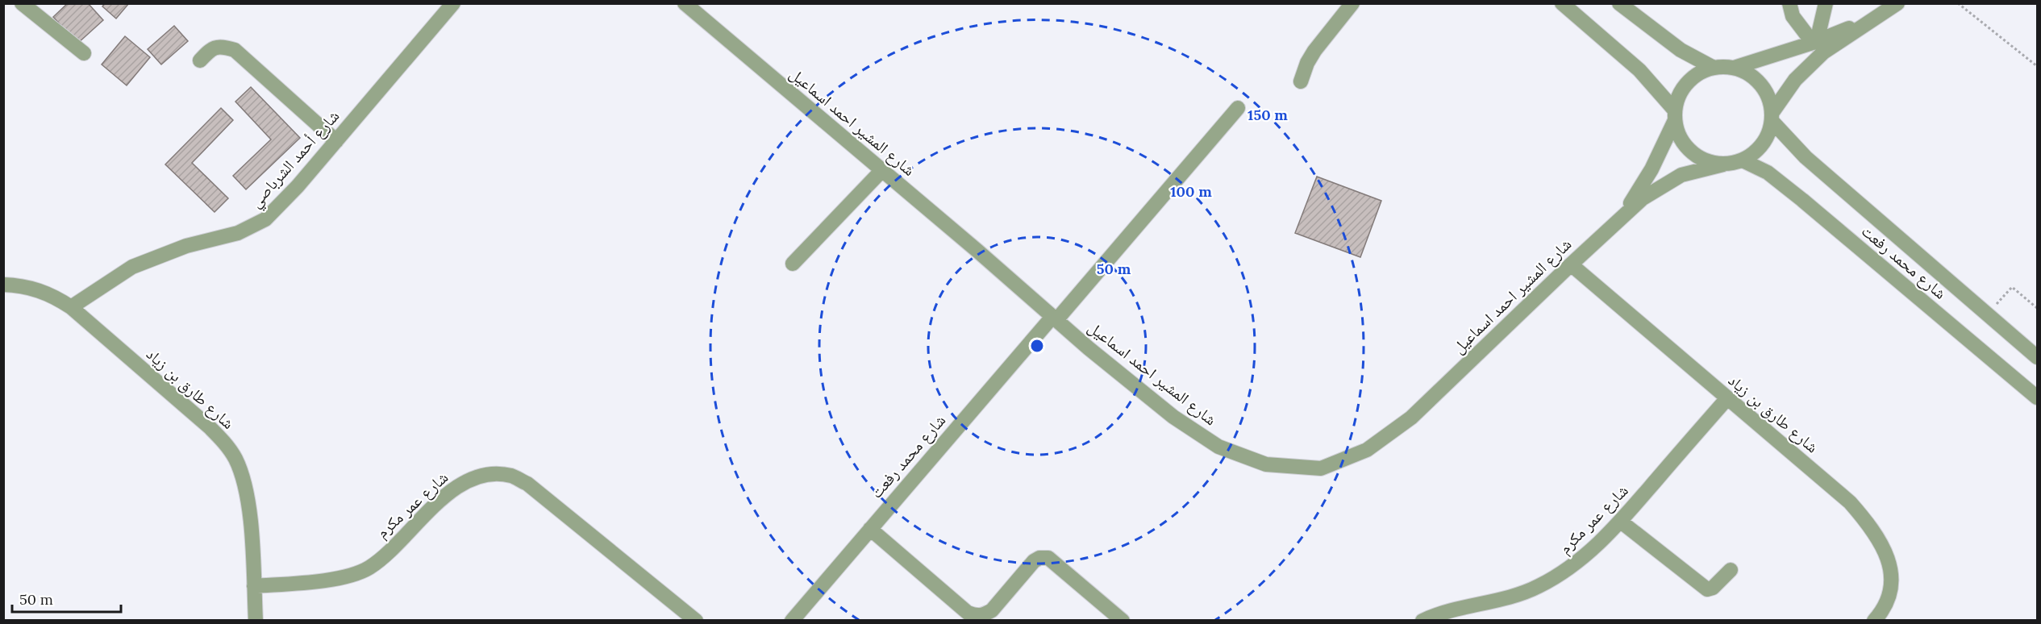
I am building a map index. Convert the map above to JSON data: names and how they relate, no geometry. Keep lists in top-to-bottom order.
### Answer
{
  "streets": {
    "street": [
      "شارع المشير احمد اسماعيل",
      "شارع أحمد الشرباصي",
      "شارع محمد رفعت",
      "شارع طارق بن زياد",
      "شارع عمر مكرم"
    ]
  },
  "crossings": [
    ["شارع المشير احمد اسماعيل", "شارع محمد رفعت"],
    ["شارع المشير احمد اسماعيل", "شارع طارق بن زياد"],
    ["شارع أحمد الشرباصي", "شارع طارق بن زياد"],
    ["شارع طارق بن زياد", "شارع عمر مكرم"]
  ],
  "scale_bar": "50 m",
  "rings": ["150 m", "100 m", "50 m"]
}
